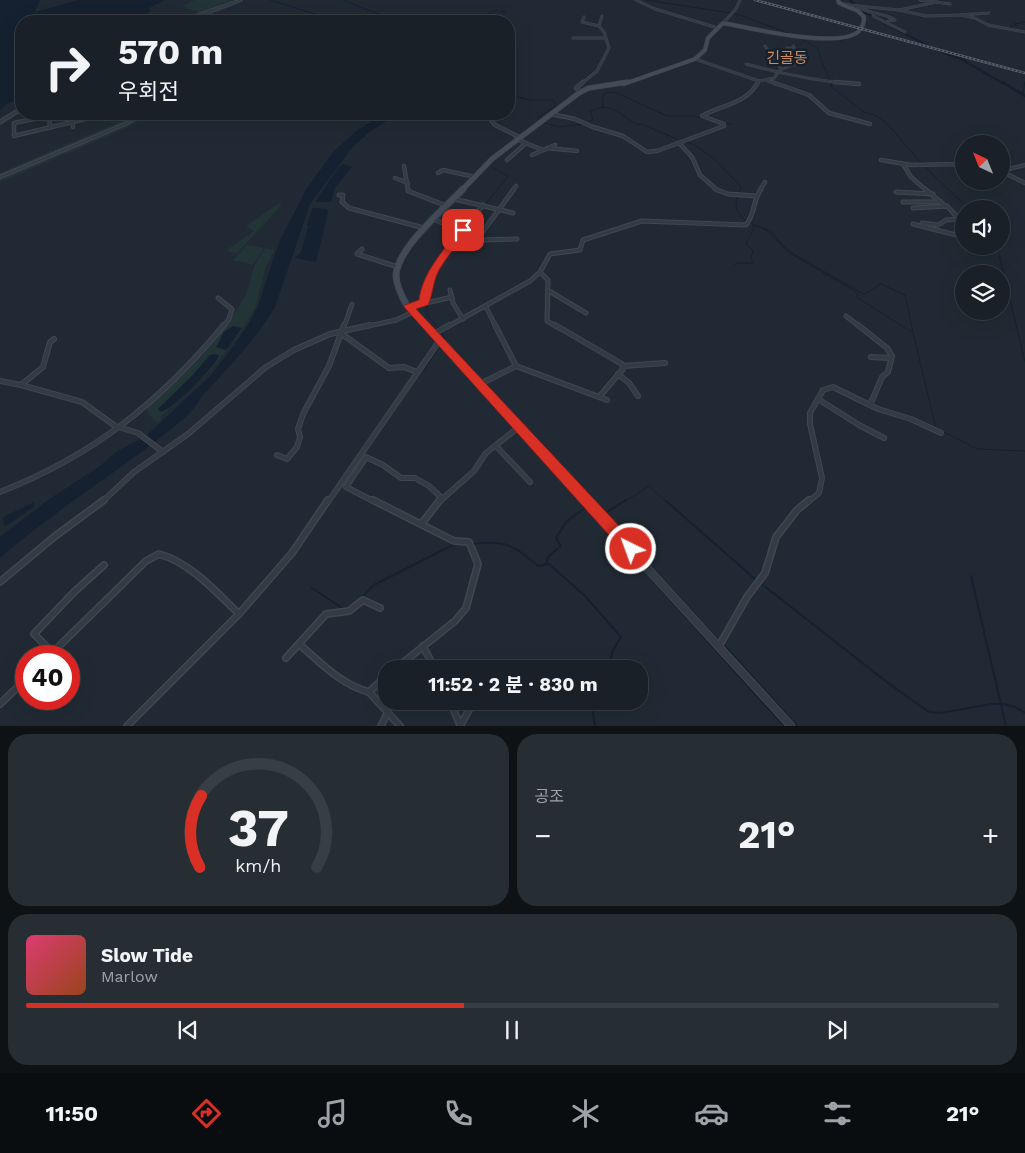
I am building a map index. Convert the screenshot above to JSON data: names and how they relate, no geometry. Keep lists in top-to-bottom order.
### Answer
{
  "districts": ["긴골동"],
  "north": "top left",
  "page": {
    "turn": ["570 m", "우회전"],
    "limit": "40",
    "trip": "11:52 · 2 분 · 830 m",
    "tile": "공조",
    "heat": ["−", "21°", "+"],
    "song": ["Slow Tide", "Marlow"],
    "tabs": ["11:50", "21°"],
    "gauge": ["37", "km/h"]
  }
}
